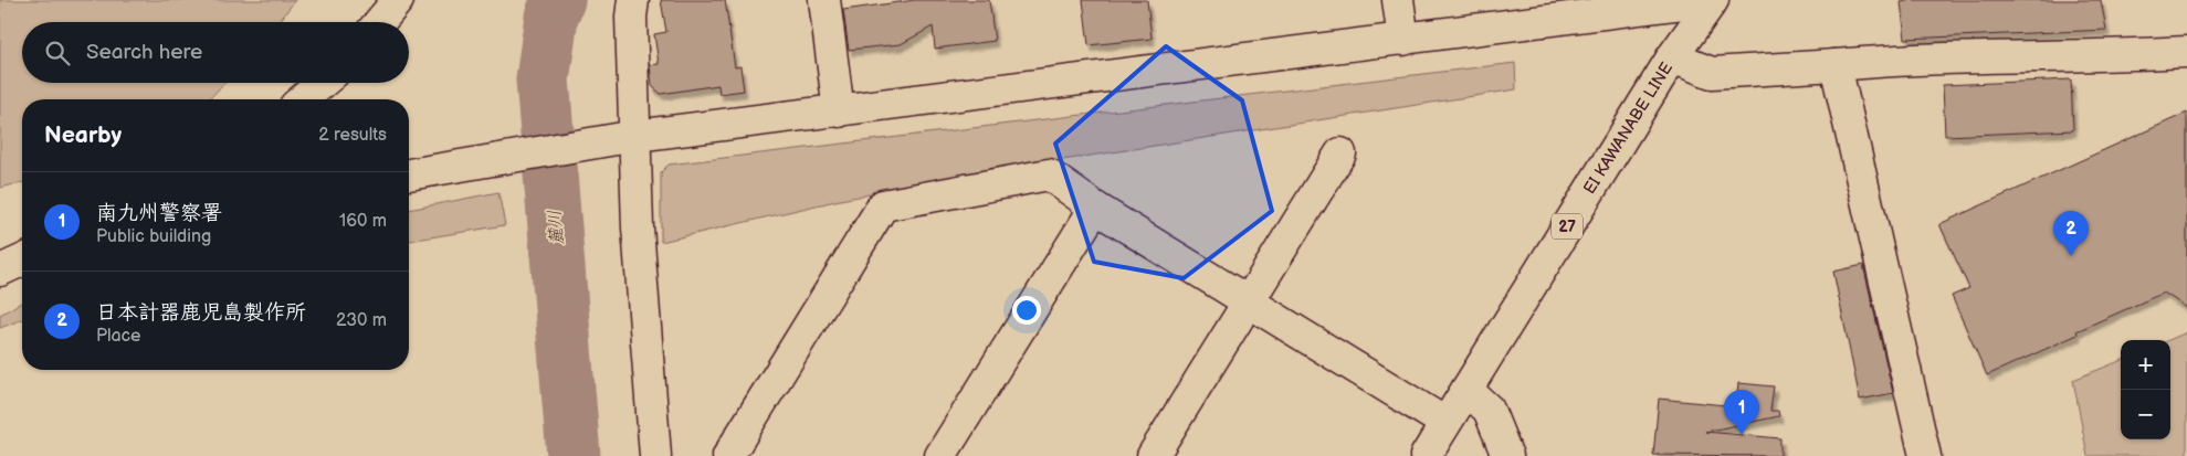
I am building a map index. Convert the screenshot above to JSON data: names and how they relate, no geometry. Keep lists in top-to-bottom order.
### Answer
{
  "streets": {
    "street": ["EI KAWANABE LINE", "27"]
  },
  "water": ["麓川"],
  "page": {
    "search": "Search here",
    "heading": ["Nearby", "2 results"],
    "list": [
      {
        "mark": "1",
        "name": "南九州警察署",
        "note": "Public building",
        "value": "160 m"
      },
      {
        "mark": "2",
        "name": "日本計器鹿児島製作所",
        "note": "Place",
        "value": "230 m"
      }
    ],
    "pins": ["2", "1"],
    "map_buttons": ["+", "−"]
  }
}
